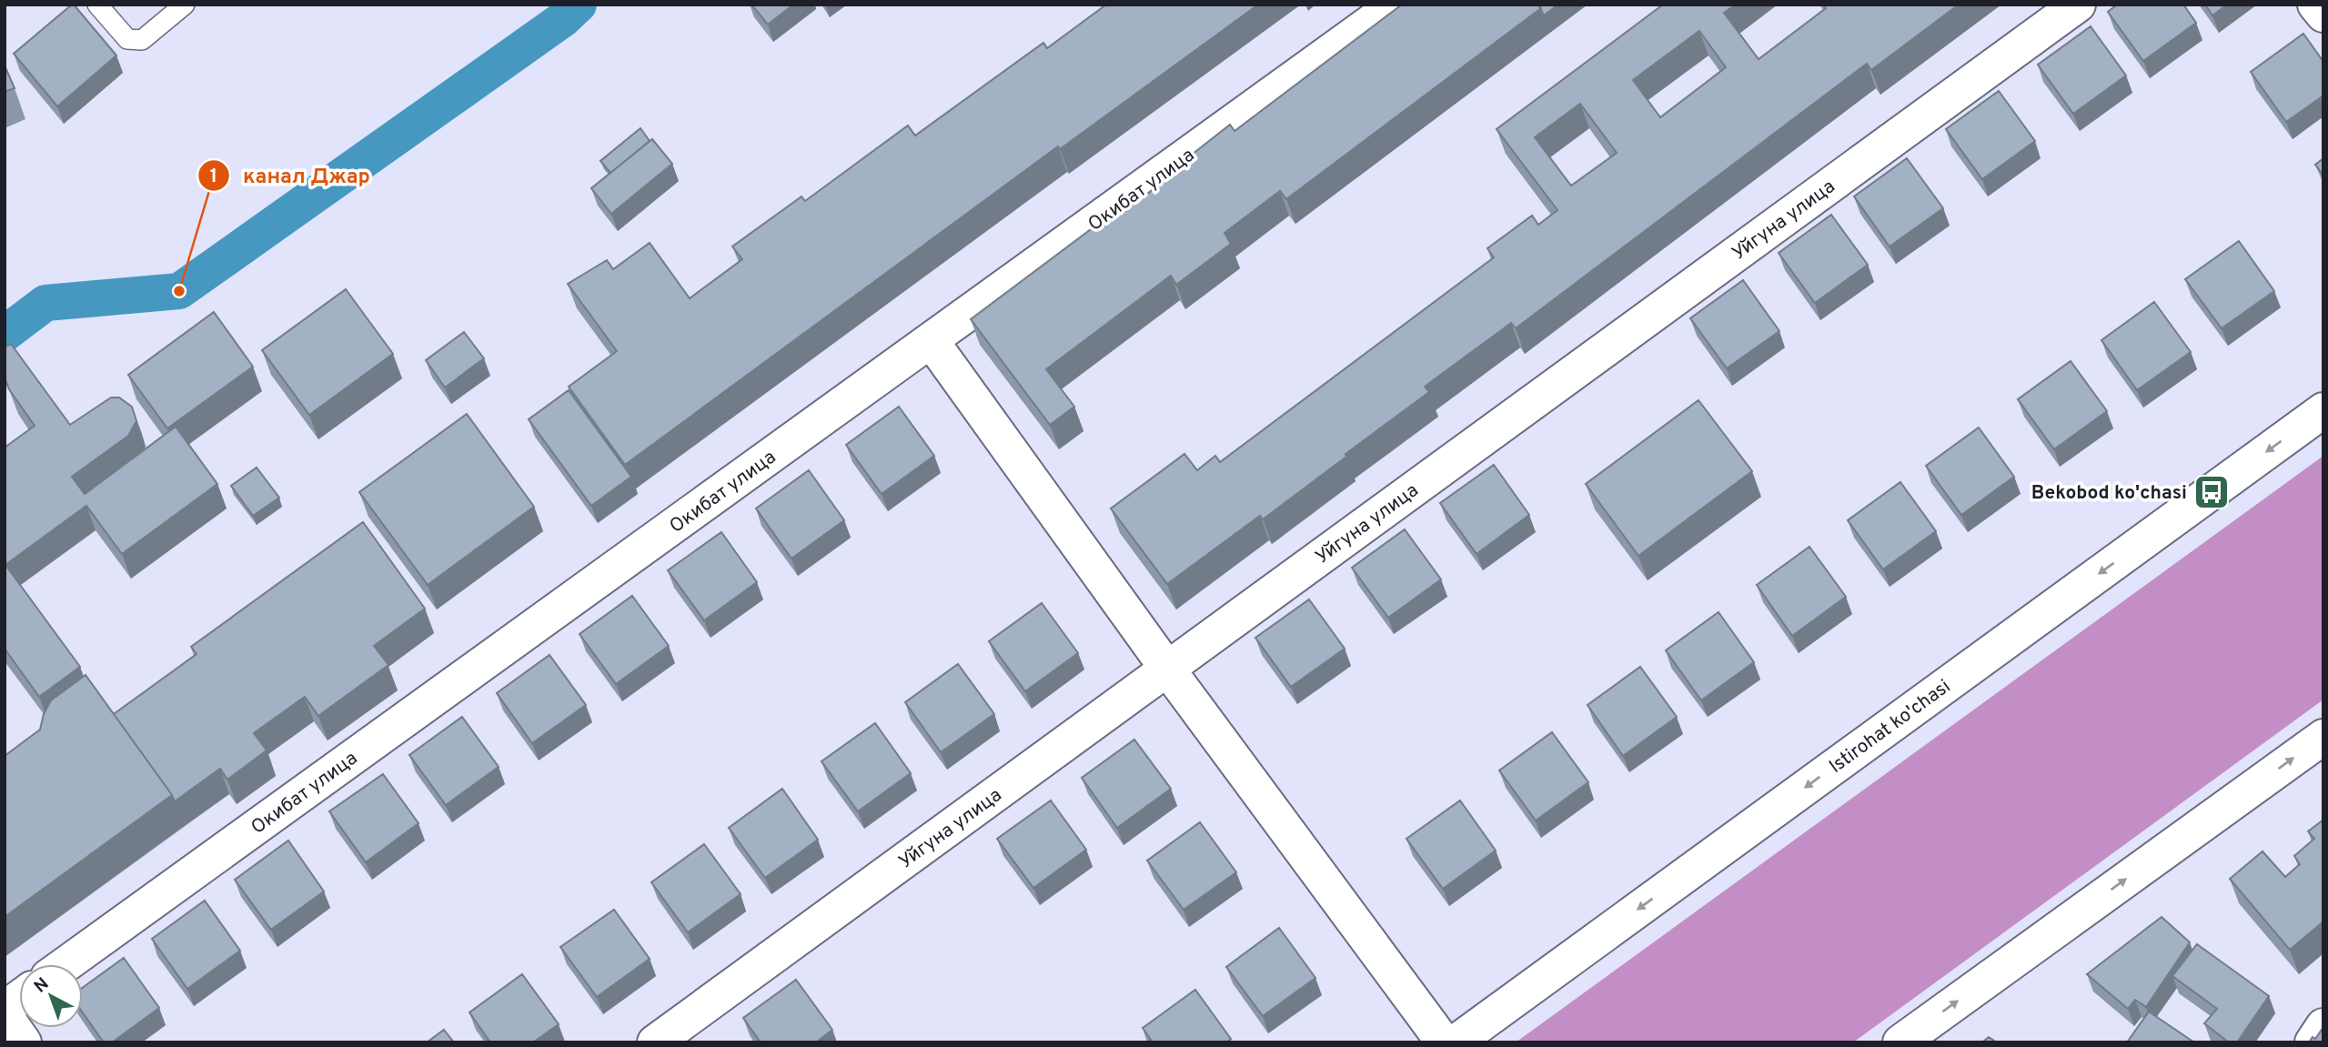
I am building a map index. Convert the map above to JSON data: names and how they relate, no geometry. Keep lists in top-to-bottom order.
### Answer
{
  "streets": {
    "street": ["Окибат улица", "Уйгуна улица", "Istirohat ko'chasi"]
  },
  "places": {
    "other": ["канал Джар"],
    "bus stop": ["Bekobod ko'chasi"]
  },
  "north": "top left"
}
